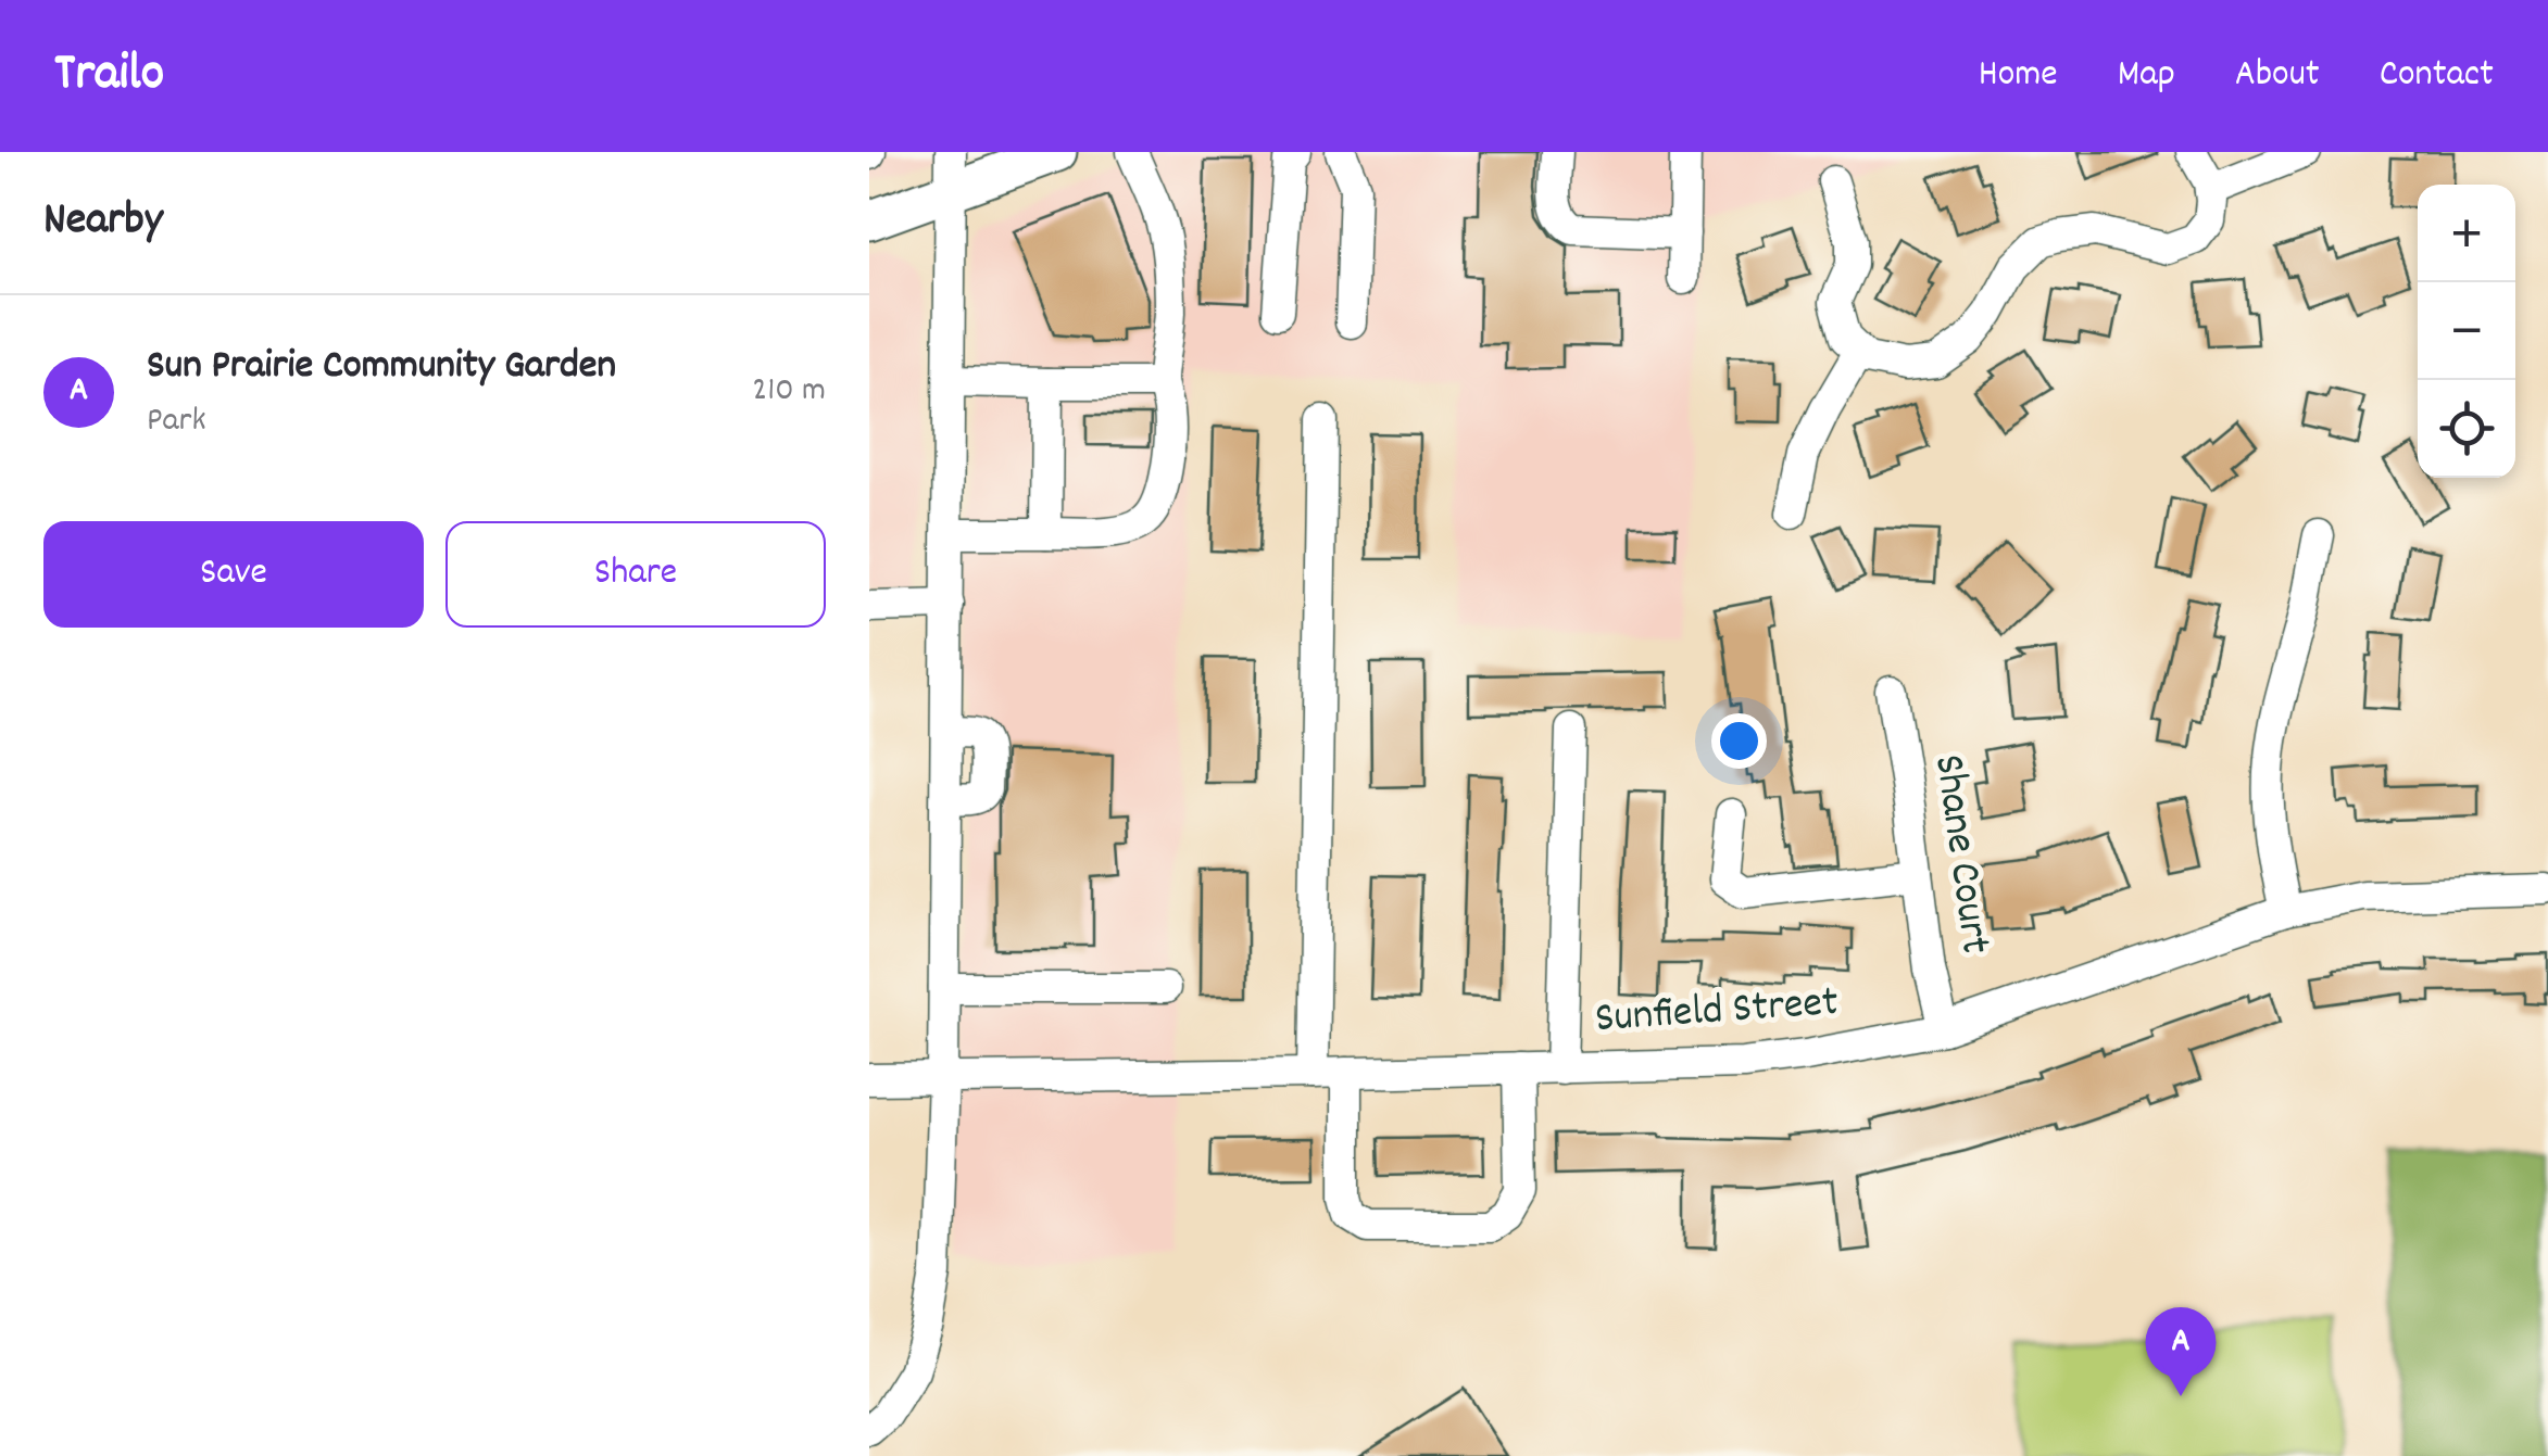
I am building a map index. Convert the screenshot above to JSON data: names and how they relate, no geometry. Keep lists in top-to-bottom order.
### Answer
{
  "streets": {
    "street": ["Shane Court", "Sunfield Street"]
  },
  "crossings": [
    ["Shane Court", "Sunfield Street"]
  ],
  "page": {
    "header": "Trailo",
    "nav": [
      "Home",
      "Map",
      "About",
      "Contact"
    ],
    "heading": "Nearby",
    "map_buttons": ["+", "−"],
    "list": [
      {
        "mark": "A",
        "name": "Sun Prairie Community Garden",
        "note": "Park",
        "value": "210 m"
      }
    ],
    "buttons": ["Save", "Share"],
    "pins": "A"
  }
}
